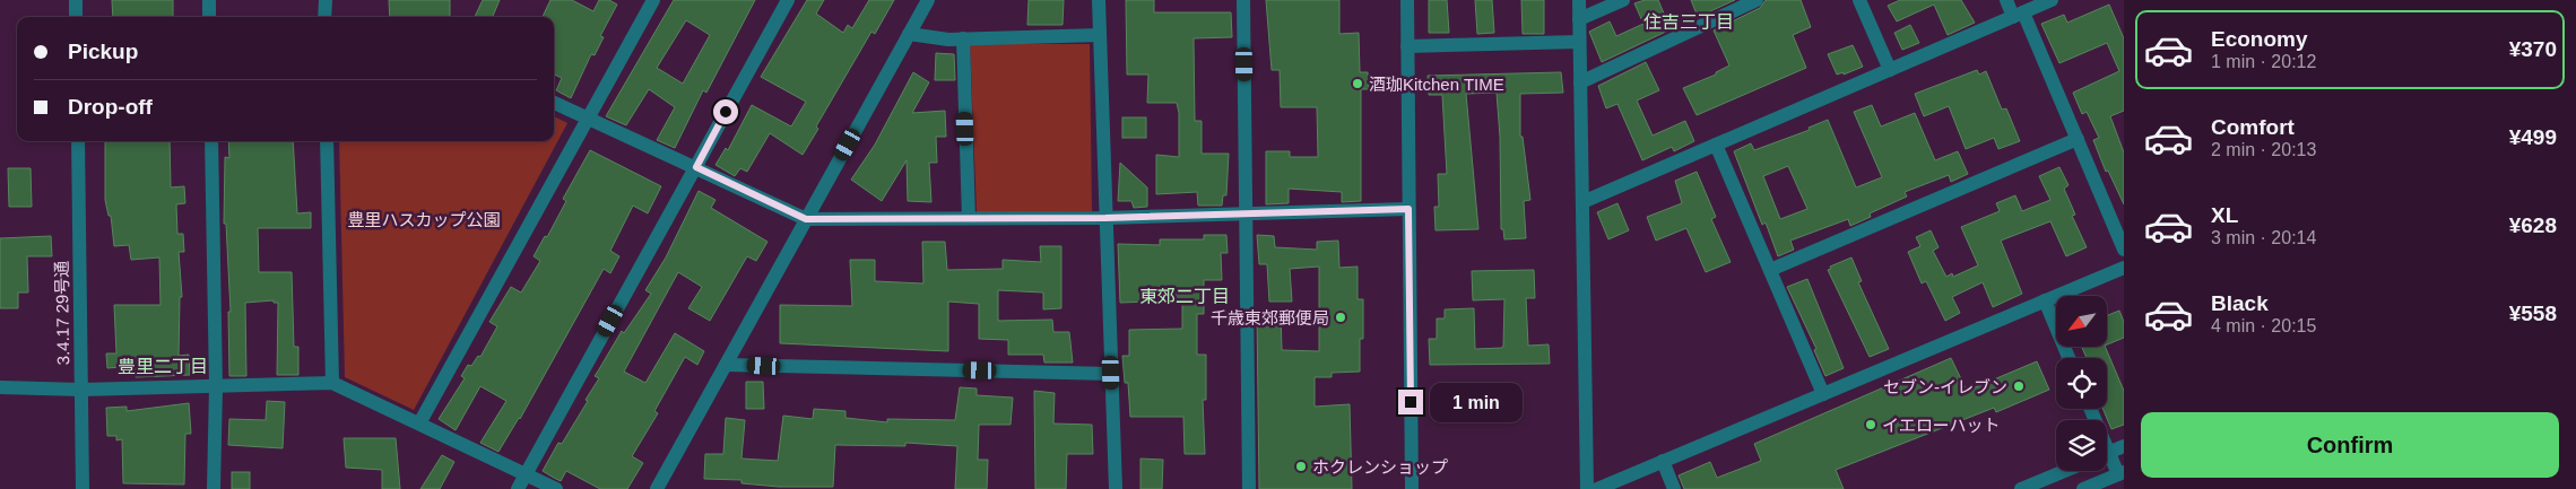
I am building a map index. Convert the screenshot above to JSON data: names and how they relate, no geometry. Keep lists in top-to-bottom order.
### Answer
{
  "streets": {
    "street": ["3.4.17 29号通"]
  },
  "districts": ["住吉三丁目", "東郊二丁目", "豊里二丁目"],
  "parks": ["豊里ハスカップ公園"],
  "places": [
    "酒珈Kitchen TIME",
    "千歳東郊郵便局",
    "セブン-イレブン",
    "イエローハット",
    "ホクレンショップ"
  ],
  "north": "bottom left",
  "page": {
    "list": [
      {
        "name": "Economy",
        "note": "1 min · 20:12",
        "value": "¥370"
      },
      {
        "name": "Comfort",
        "note": "2 min · 20:13",
        "value": "¥499"
      },
      {
        "name": "XL",
        "note": "3 min · 20:14",
        "value": "¥628"
      },
      {
        "name": "Black",
        "note": "4 min · 20:15",
        "value": "¥558"
      }
    ],
    "banner": ["Pickup", "Drop-off"],
    "bubble": "1 min",
    "buttons": "Confirm"
  }
}
